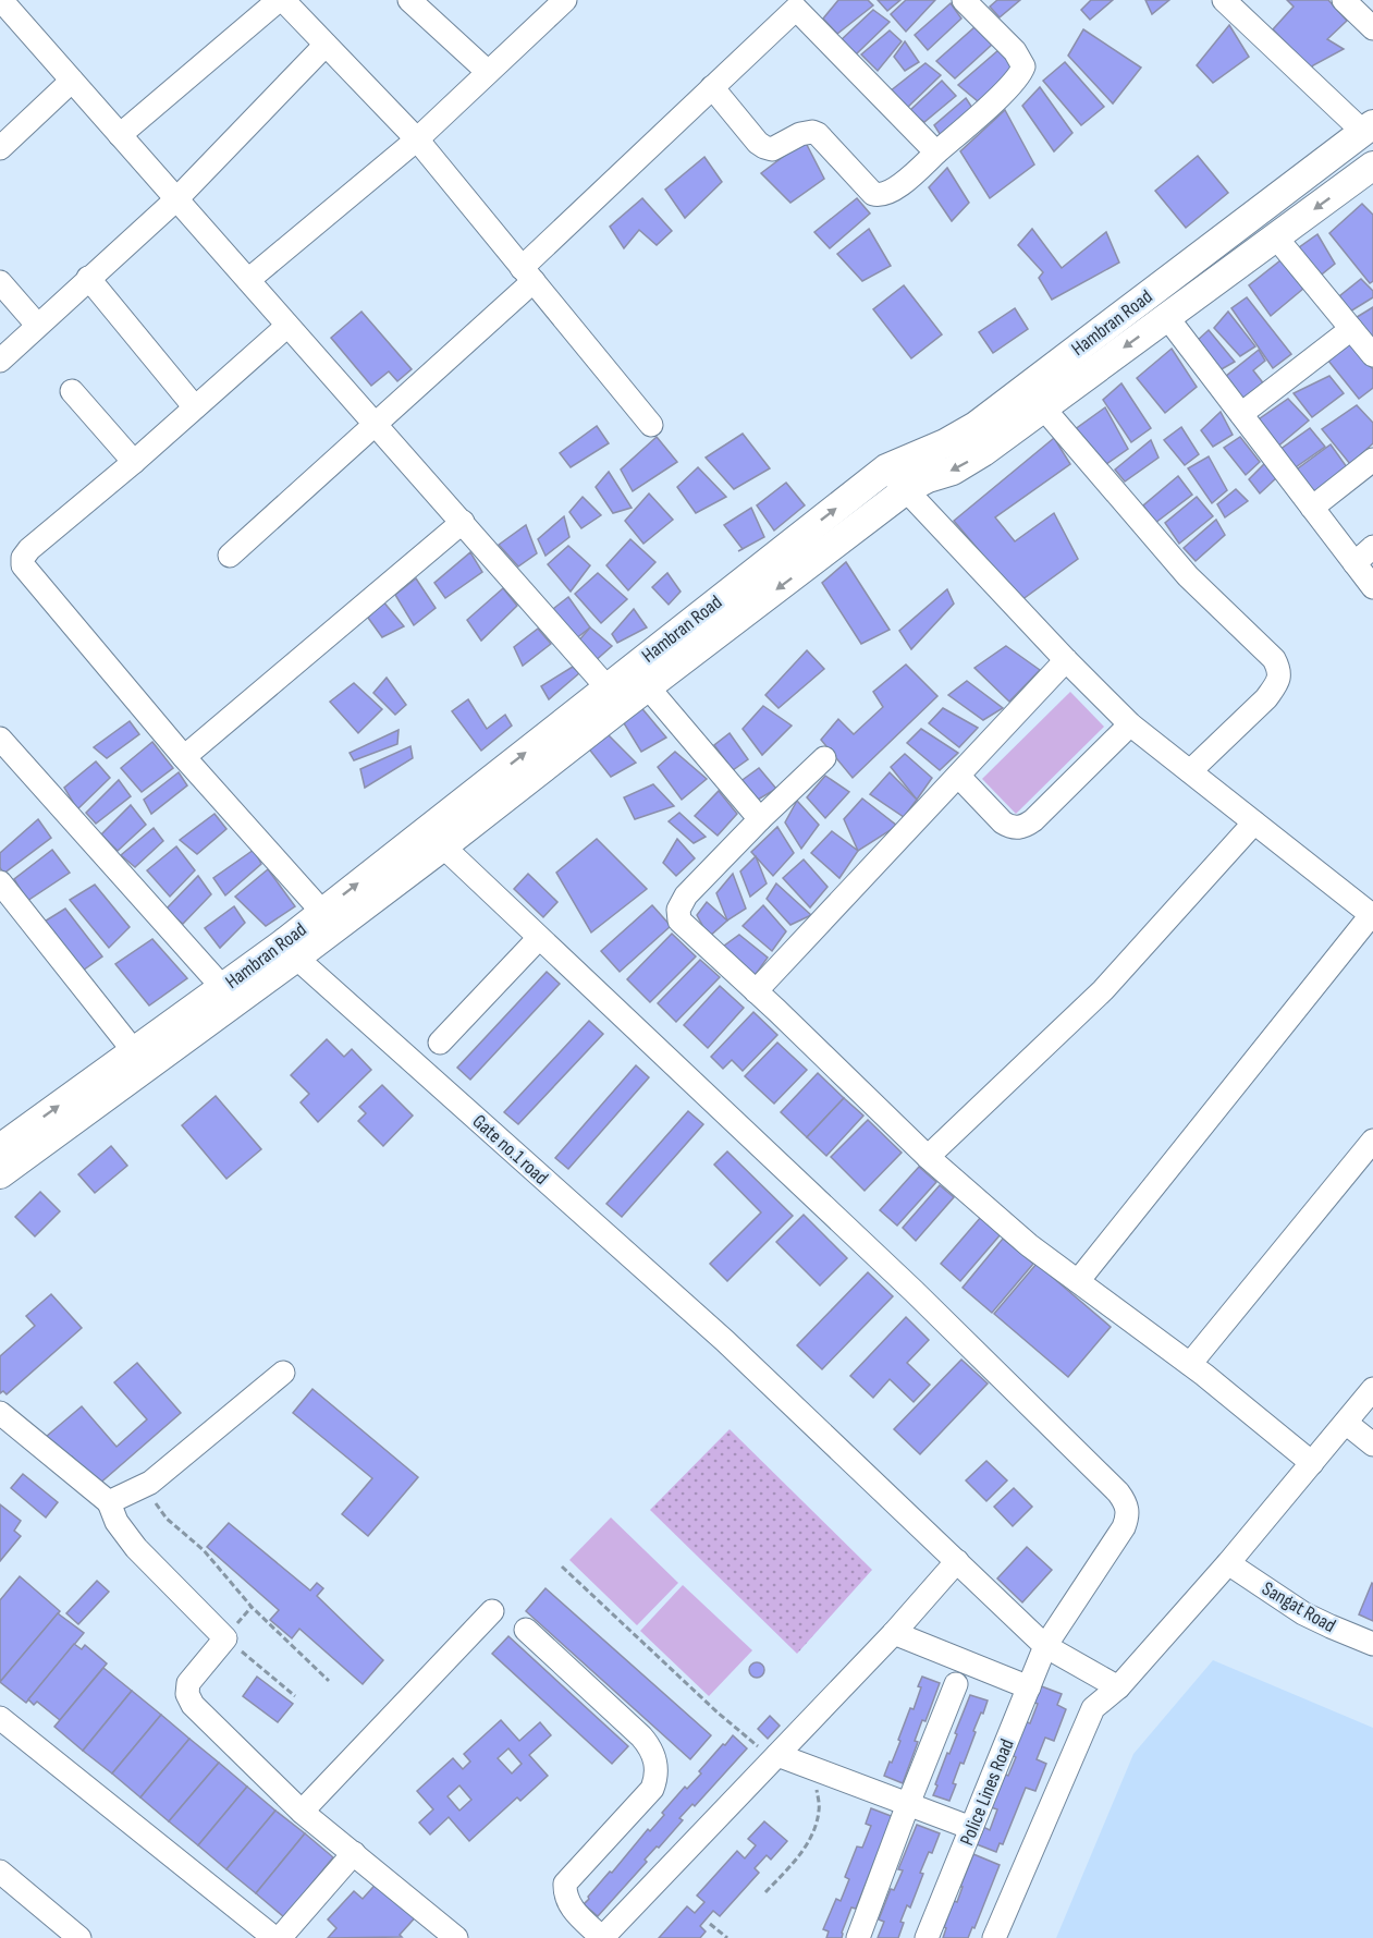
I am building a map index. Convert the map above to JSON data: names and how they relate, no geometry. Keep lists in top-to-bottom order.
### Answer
{
  "streets": {
    "main road": ["Hambran Road"],
    "street": ["Gate no.1 road", "Sangat Road", "Police Lines Road"]
  },
  "crossings": [
    ["Hambran Road", "Gate no.1 road"],
    ["Hambran Road", "Police Lines Road"],
    ["Gate no.1 road", "Police Lines Road"]
  ]
}
